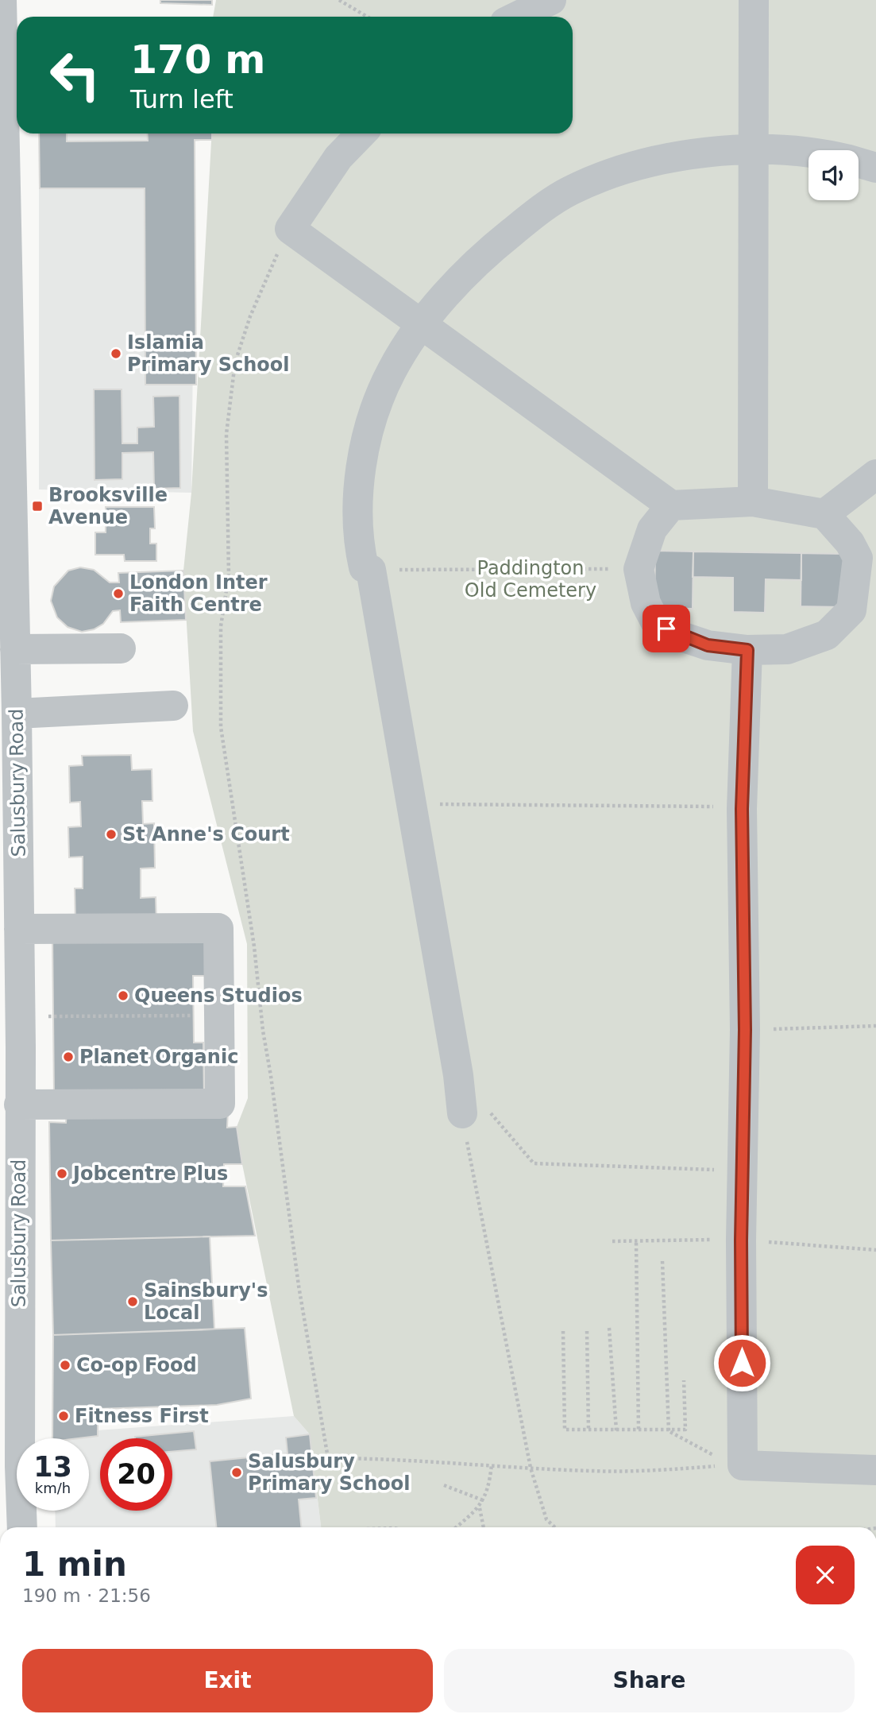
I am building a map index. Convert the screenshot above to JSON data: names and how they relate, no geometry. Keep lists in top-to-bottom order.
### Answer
{
  "streets": {
    "street": ["Salusbury Road"]
  },
  "parks": ["Paddington Old Cemetery"],
  "places": {
    "other": [
      "Islamia Primary School",
      "London Inter Faith Centre",
      "St Anne's Court",
      "Queens Studios",
      "Planet Organic",
      "Jobcentre Plus",
      "Sainsbury's Local",
      "Co-op Food",
      "Fitness First",
      "Salusbury Primary School"
    ],
    "transit": ["Brooksville Avenue"]
  },
  "page": {
    "turn": ["170 m", "Turn left"],
    "speed": "13 km/h",
    "limit": "20",
    "heading": ["1 min", "190 m · 21:56"],
    "buttons": ["Exit", "Share"]
  }
}
